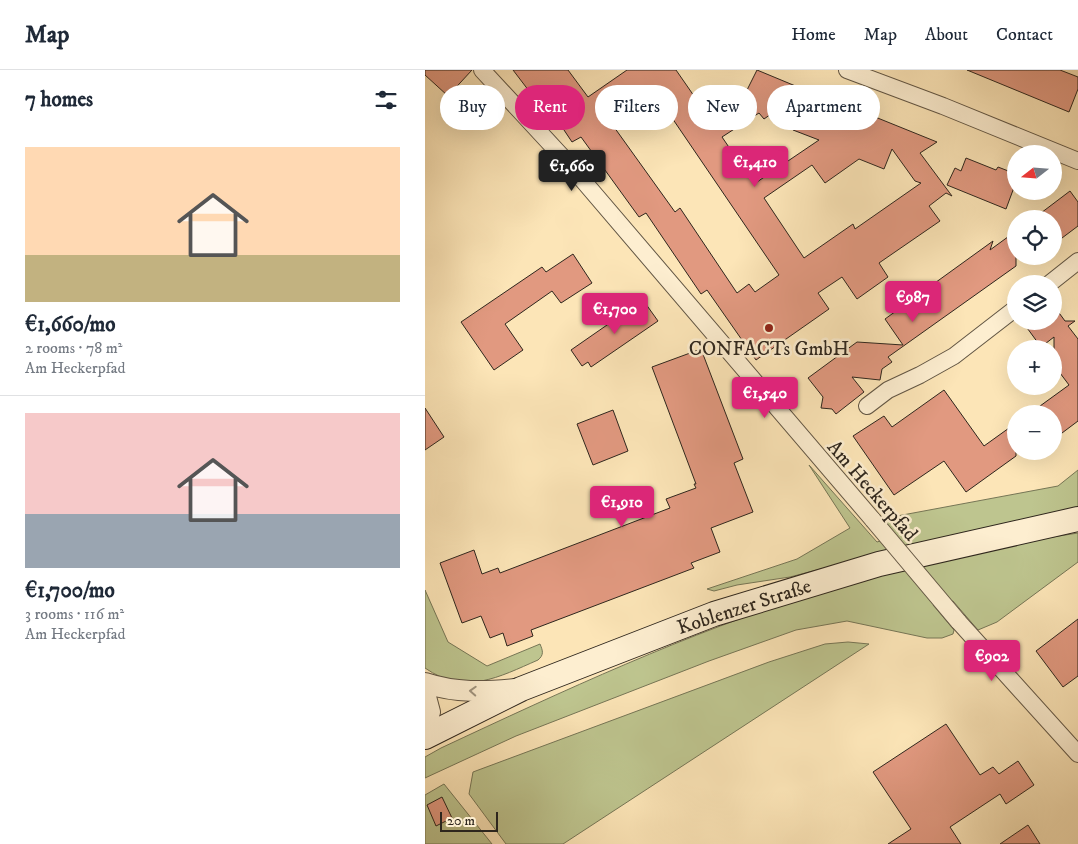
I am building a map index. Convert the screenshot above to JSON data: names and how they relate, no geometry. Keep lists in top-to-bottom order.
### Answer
{
  "streets": {
    "main road": ["Koblenzer Straße"],
    "street": ["Am Heckerpfad"]
  },
  "places": ["CONFACTs GmbH"],
  "scale_bar": "20 m",
  "north": "left",
  "page": {
    "header": "Map",
    "nav": [
      "Home",
      "Map",
      "About",
      "Contact"
    ],
    "heading": "7 homes",
    "chip": [
      "Buy",
      "Rent",
      "Filters",
      "New",
      "Apartment"
    ],
    "list": [
      {
        "name": "€1,660/mo",
        "note": "2 rooms · 78 m² · Am Heckerpfad"
      },
      {
        "name": "€1,700/mo",
        "note": "3 rooms · 116 m² · Am Heckerpfad"
      }
    ],
    "map_buttons": ["+", "−"],
    "price": [
      "€1,410",
      "€1,660",
      "€987",
      "€1,700",
      "€1,540",
      "€1,910",
      "€902"
    ],
    "scale": "20 m"
  }
}
